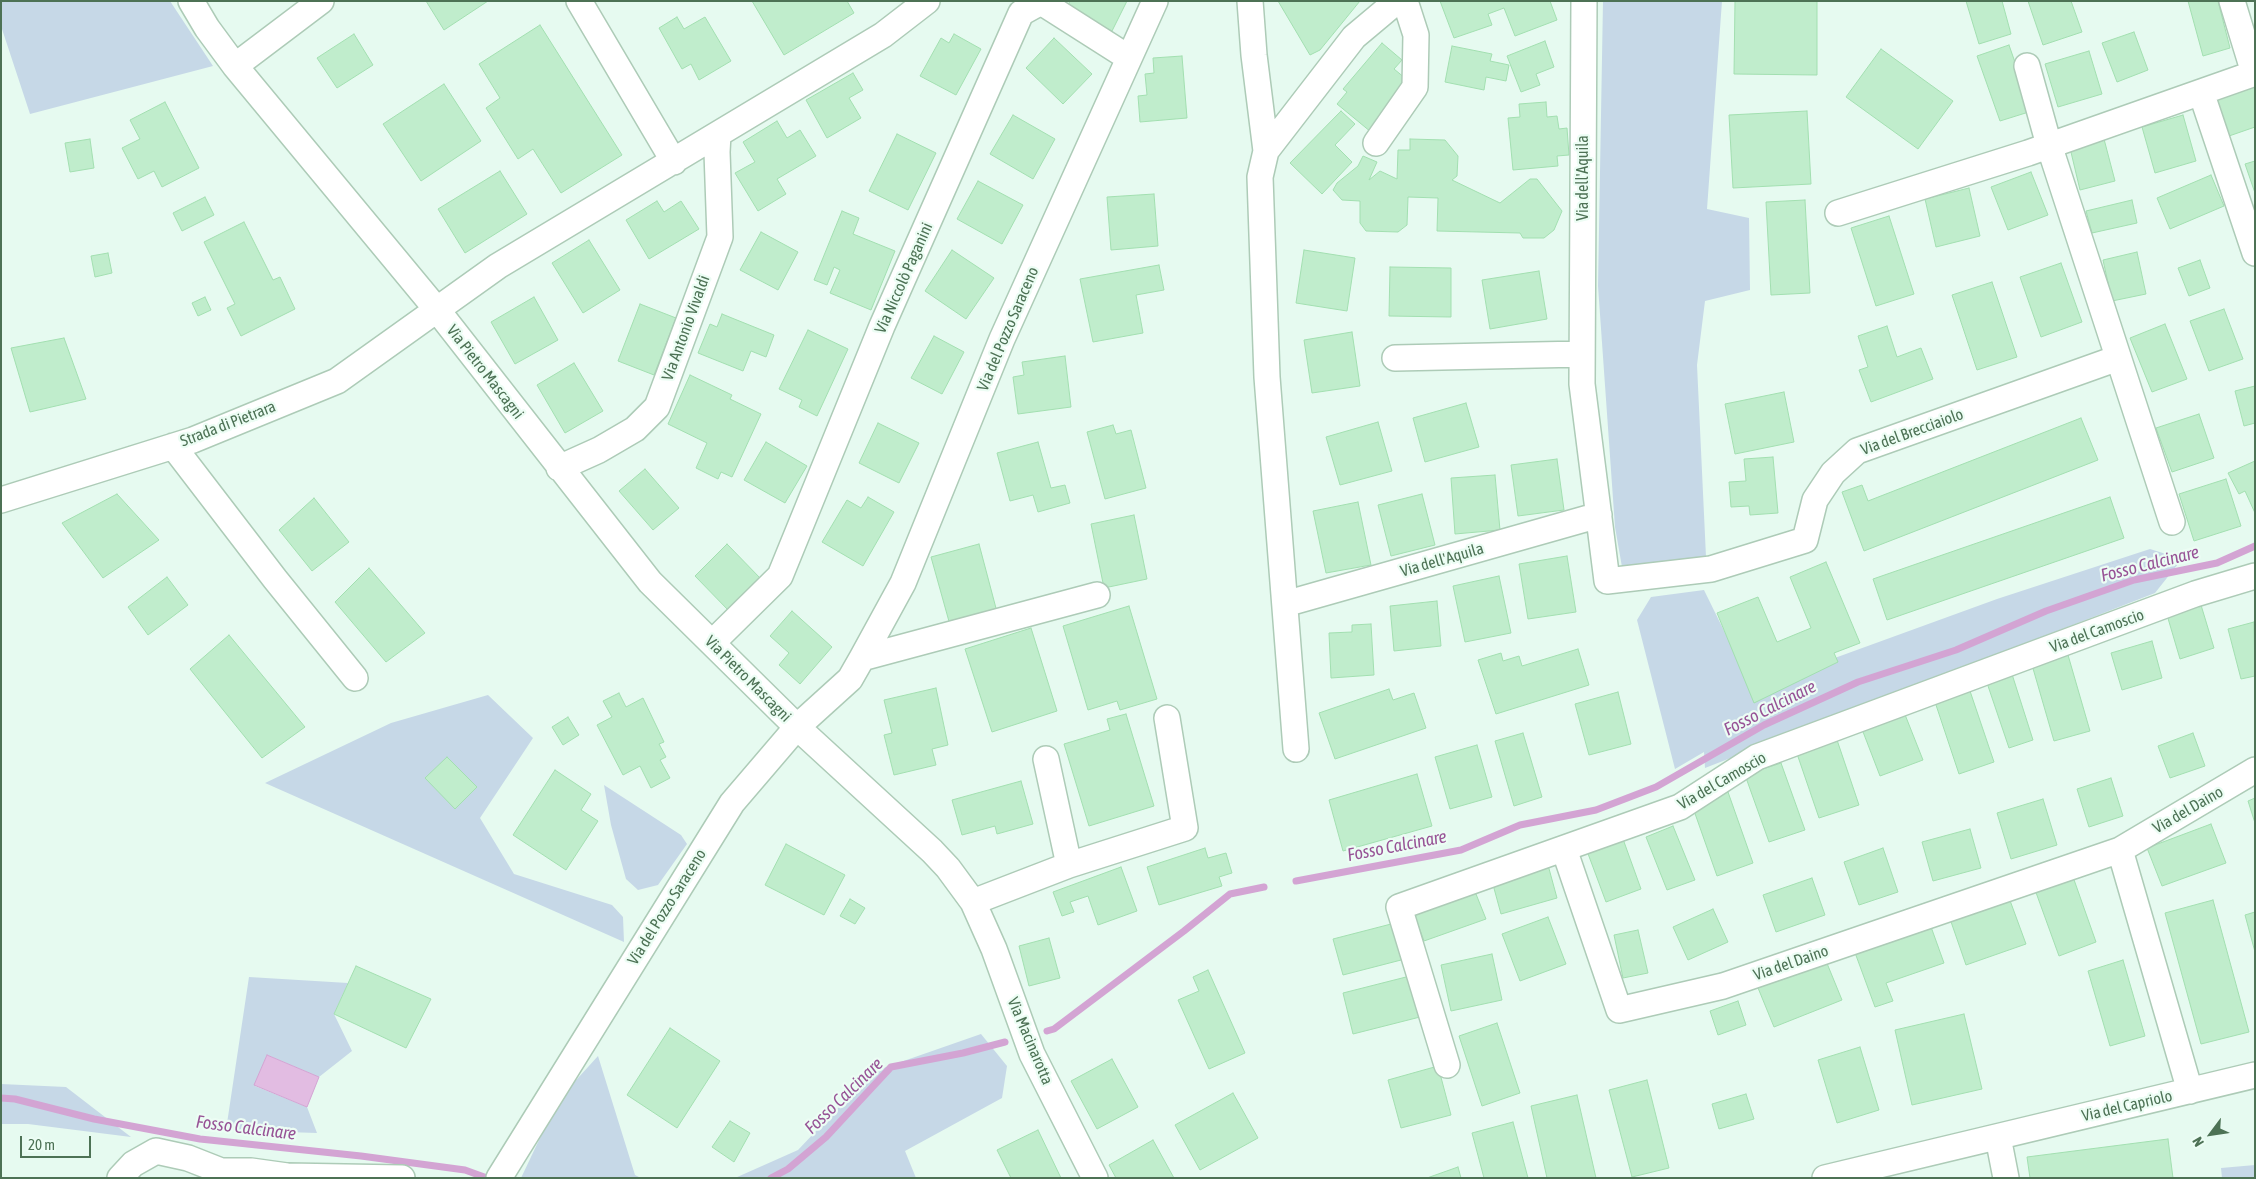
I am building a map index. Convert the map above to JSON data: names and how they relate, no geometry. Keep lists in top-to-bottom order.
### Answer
{
  "streets": {
    "street": [
      "Via dell'Aquila",
      "Via Niccolò Paganini",
      "Via Antonio Vivaldi",
      "Via del Pozzo Saraceno",
      "Via Pietro Mascagni",
      "Strada di Pietrara",
      "Via del Brecciaiolo",
      "Via del Camoscio",
      "Via del Daino",
      "Via Macinarotta",
      "Via del Capriolo"
    ]
  },
  "crossings": [
    ["Via dell'Aquila", "Via del Brecciaiolo"],
    ["Via Niccolò Paganini", "Via del Pozzo Saraceno"],
    ["Via Niccolò Paganini", "Via Pietro Mascagni"],
    ["Via Antonio Vivaldi", "Via Pietro Mascagni"],
    ["Via del Pozzo Saraceno", "Via Pietro Mascagni"],
    ["Via del Pozzo Saraceno", "Via Macinarotta"],
    ["Via Pietro Mascagni", "Strada di Pietrara"],
    ["Via Pietro Mascagni", "Via Macinarotta"],
    ["Via del Camoscio", "Via del Daino"]
  ],
  "water": ["Fosso Calcinare"],
  "scale_bar": "20 m",
  "north": "bottom left"
}
